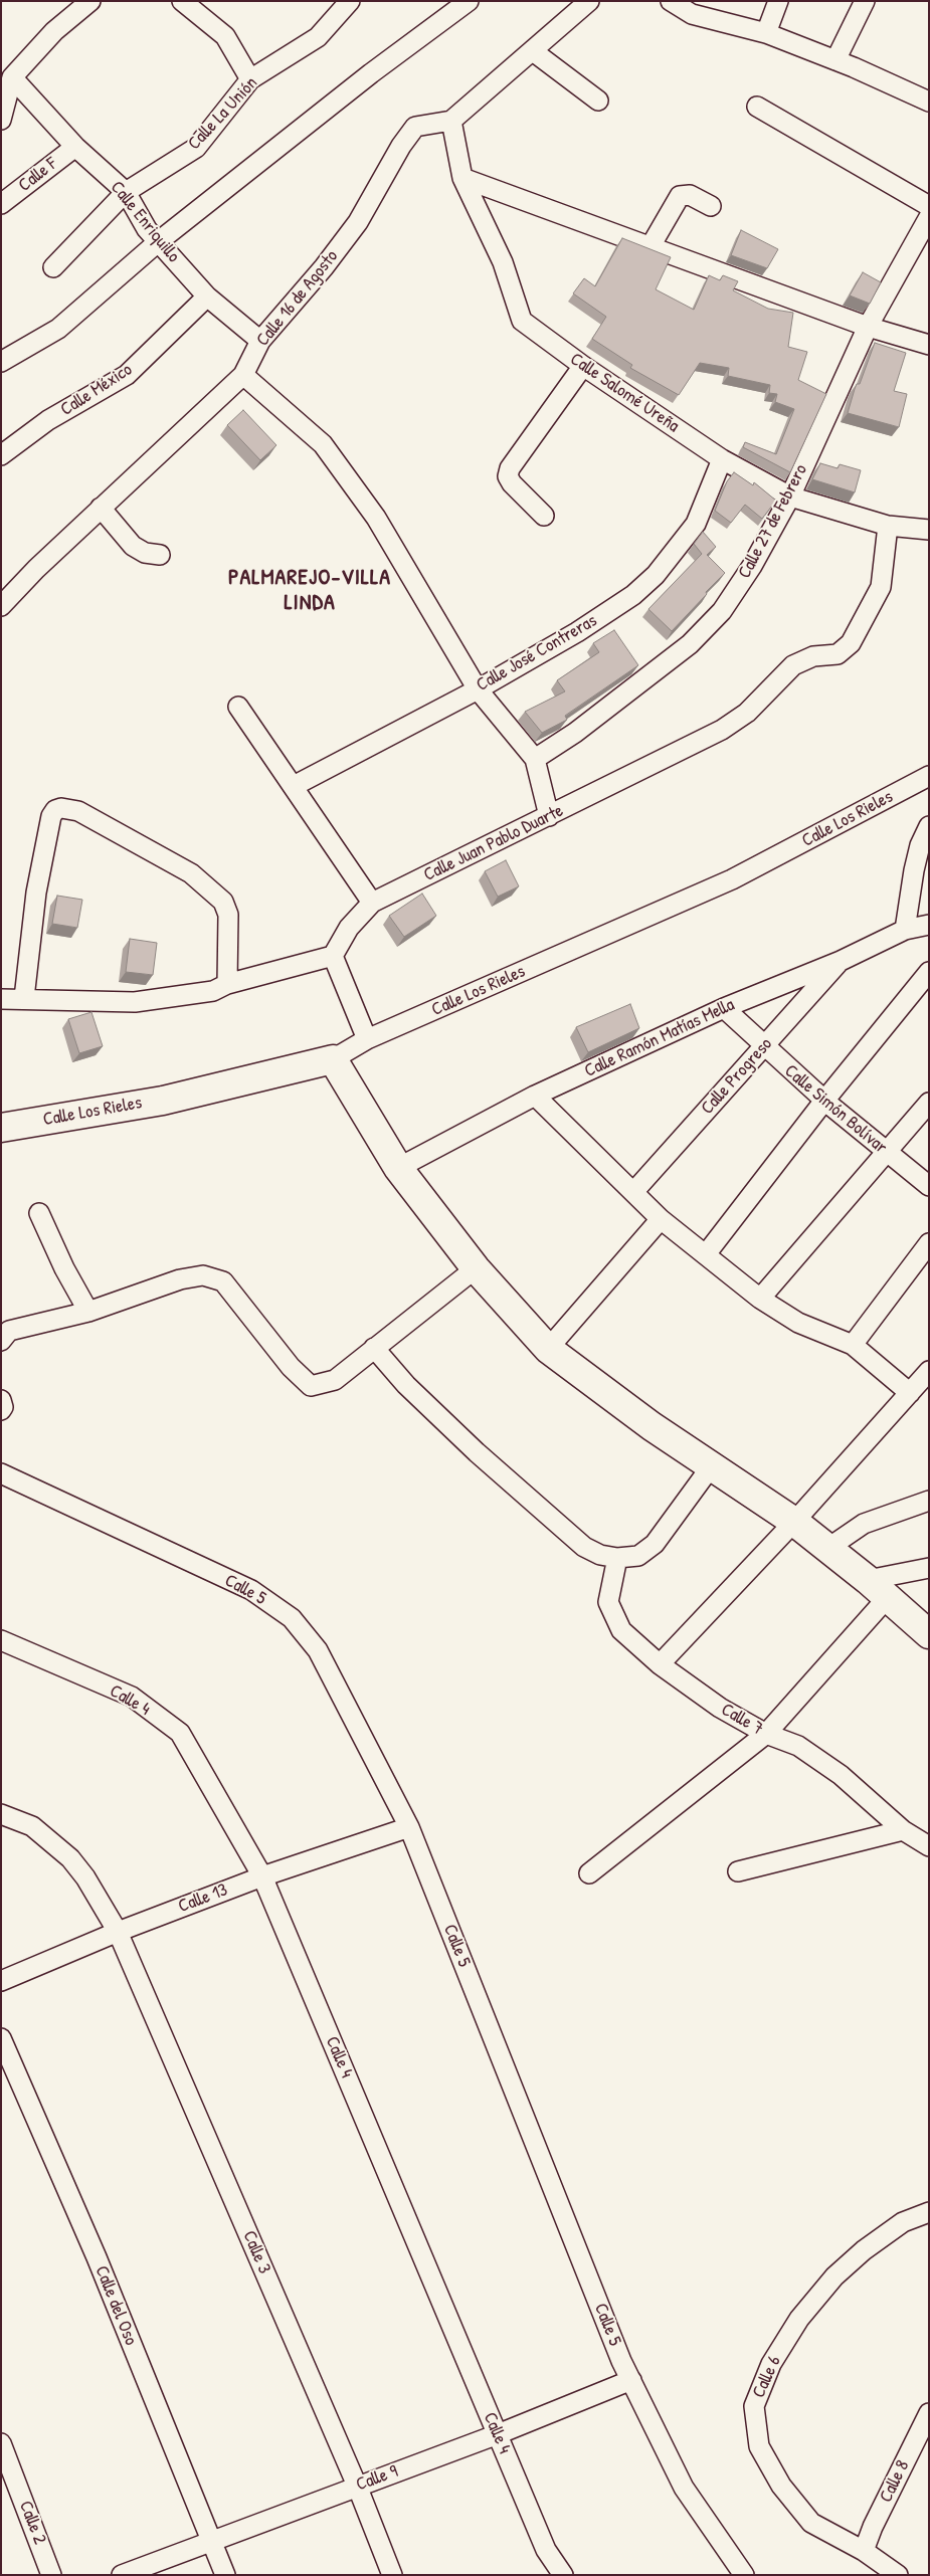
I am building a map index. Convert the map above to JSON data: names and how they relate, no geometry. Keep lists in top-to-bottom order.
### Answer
{
  "streets": {
    "street": [
      "Calle La Unión",
      "Calle F",
      "Calle Enriquillo",
      "Calle 16 de Agosto",
      "Calle México",
      "Calle Salomé Ureña",
      "Calle 27 de Febrero",
      "Calle José Contreras",
      "Calle Los Rieles",
      "Calle Juan Pablo Duarte",
      "Calle Ramón Matías Mella",
      "Calle Progreso",
      "Calle Simón Bolívar",
      "Calle 5",
      "Calle 4",
      "Calle 7",
      "Calle 13",
      "Calle 3",
      "Calle del Oso",
      "Calle 6",
      "Calle 9",
      "Calle 8",
      "Calle 2"
    ]
  },
  "crossings": [
    ["Calle La Unión", "Calle Enriquillo"],
    ["Calle F", "Calle Enriquillo"],
    ["Calle Enriquillo", "Calle 16 de Agosto"],
    ["Calle Enriquillo", "Calle México"],
    ["Calle 16 de Agosto", "Calle Salomé Ureña"],
    ["Calle Salomé Ureña", "Calle 27 de Febrero"],
    ["Calle Salomé Ureña", "Calle José Contreras"],
    ["Calle Salomé Ureña", "Calle Juan Pablo Duarte"],
    ["Calle Ramón Matías Mella", "Calle Progreso"],
    ["Calle Ramón Matías Mella", "Calle Simón Bolívar"],
    ["Calle Progreso", "Calle Simón Bolívar"],
    ["Calle 5", "Calle 13"],
    ["Calle 5", "Calle 9"],
    ["Calle 4", "Calle 13"],
    ["Calle 4", "Calle 9"],
    ["Calle 13", "Calle 3"],
    ["Calle 3", "Calle 9"],
    ["Calle del Oso", "Calle 9"],
    ["Calle 6", "Calle 8"]
  ],
  "districts": ["PALMAREJO-VILLA LINDA"]
}
